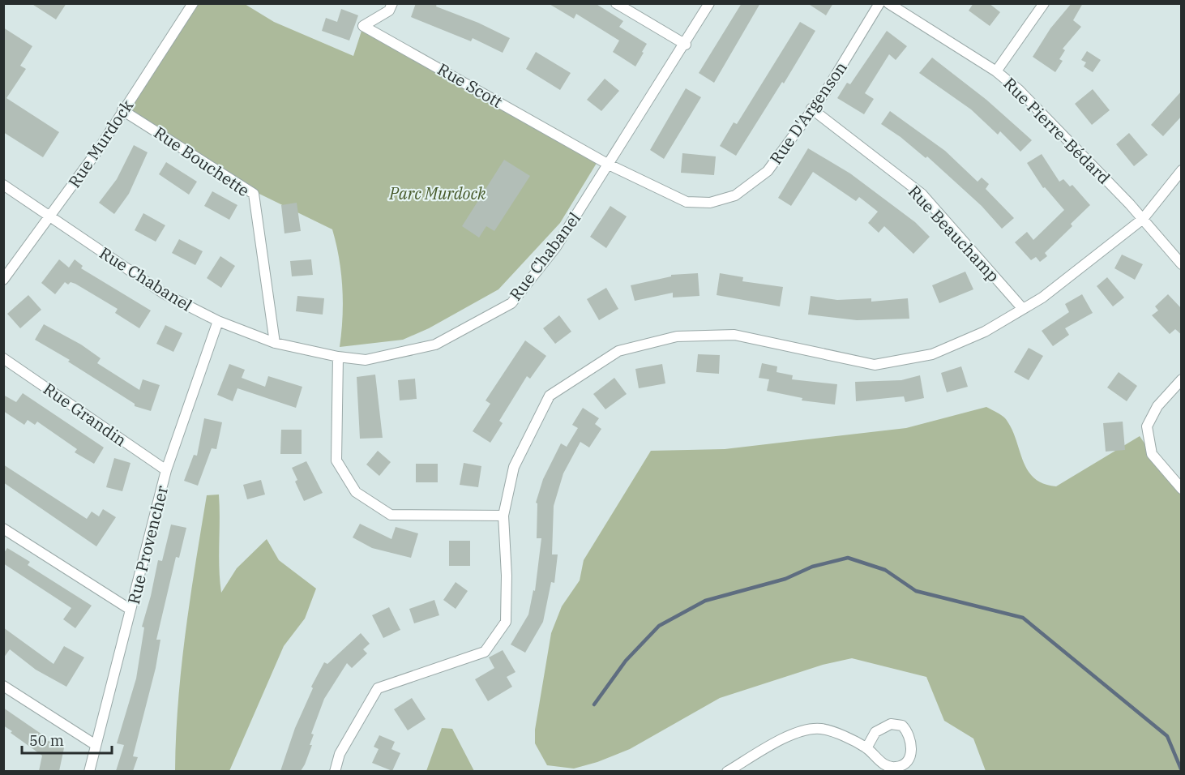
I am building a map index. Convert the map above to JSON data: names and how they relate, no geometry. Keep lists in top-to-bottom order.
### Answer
{
  "streets": {
    "street": [
      "Rue Scott",
      "Rue D'Argenson",
      "Rue Pierre-Bédard",
      "Rue Murdock",
      "Rue Bouchette",
      "Rue Beauchamp",
      "Rue Chabanel",
      "Rue Grandin",
      "Rue Provencher"
    ]
  },
  "crossings": [
    ["Rue Scott", "Rue D'Argenson"],
    ["Rue Scott", "Rue Chabanel"],
    ["Rue D'Argenson", "Rue Beauchamp"],
    ["Rue D'Argenson", "Rue Chabanel"],
    ["Rue Murdock", "Rue Bouchette"],
    ["Rue Murdock", "Rue Chabanel"],
    ["Rue Bouchette", "Rue Chabanel"],
    ["Rue Chabanel", "Rue Provencher"],
    ["Rue Grandin", "Rue Provencher"]
  ],
  "parks": ["Parc Murdock"],
  "scale_bar": "50 m"
}
